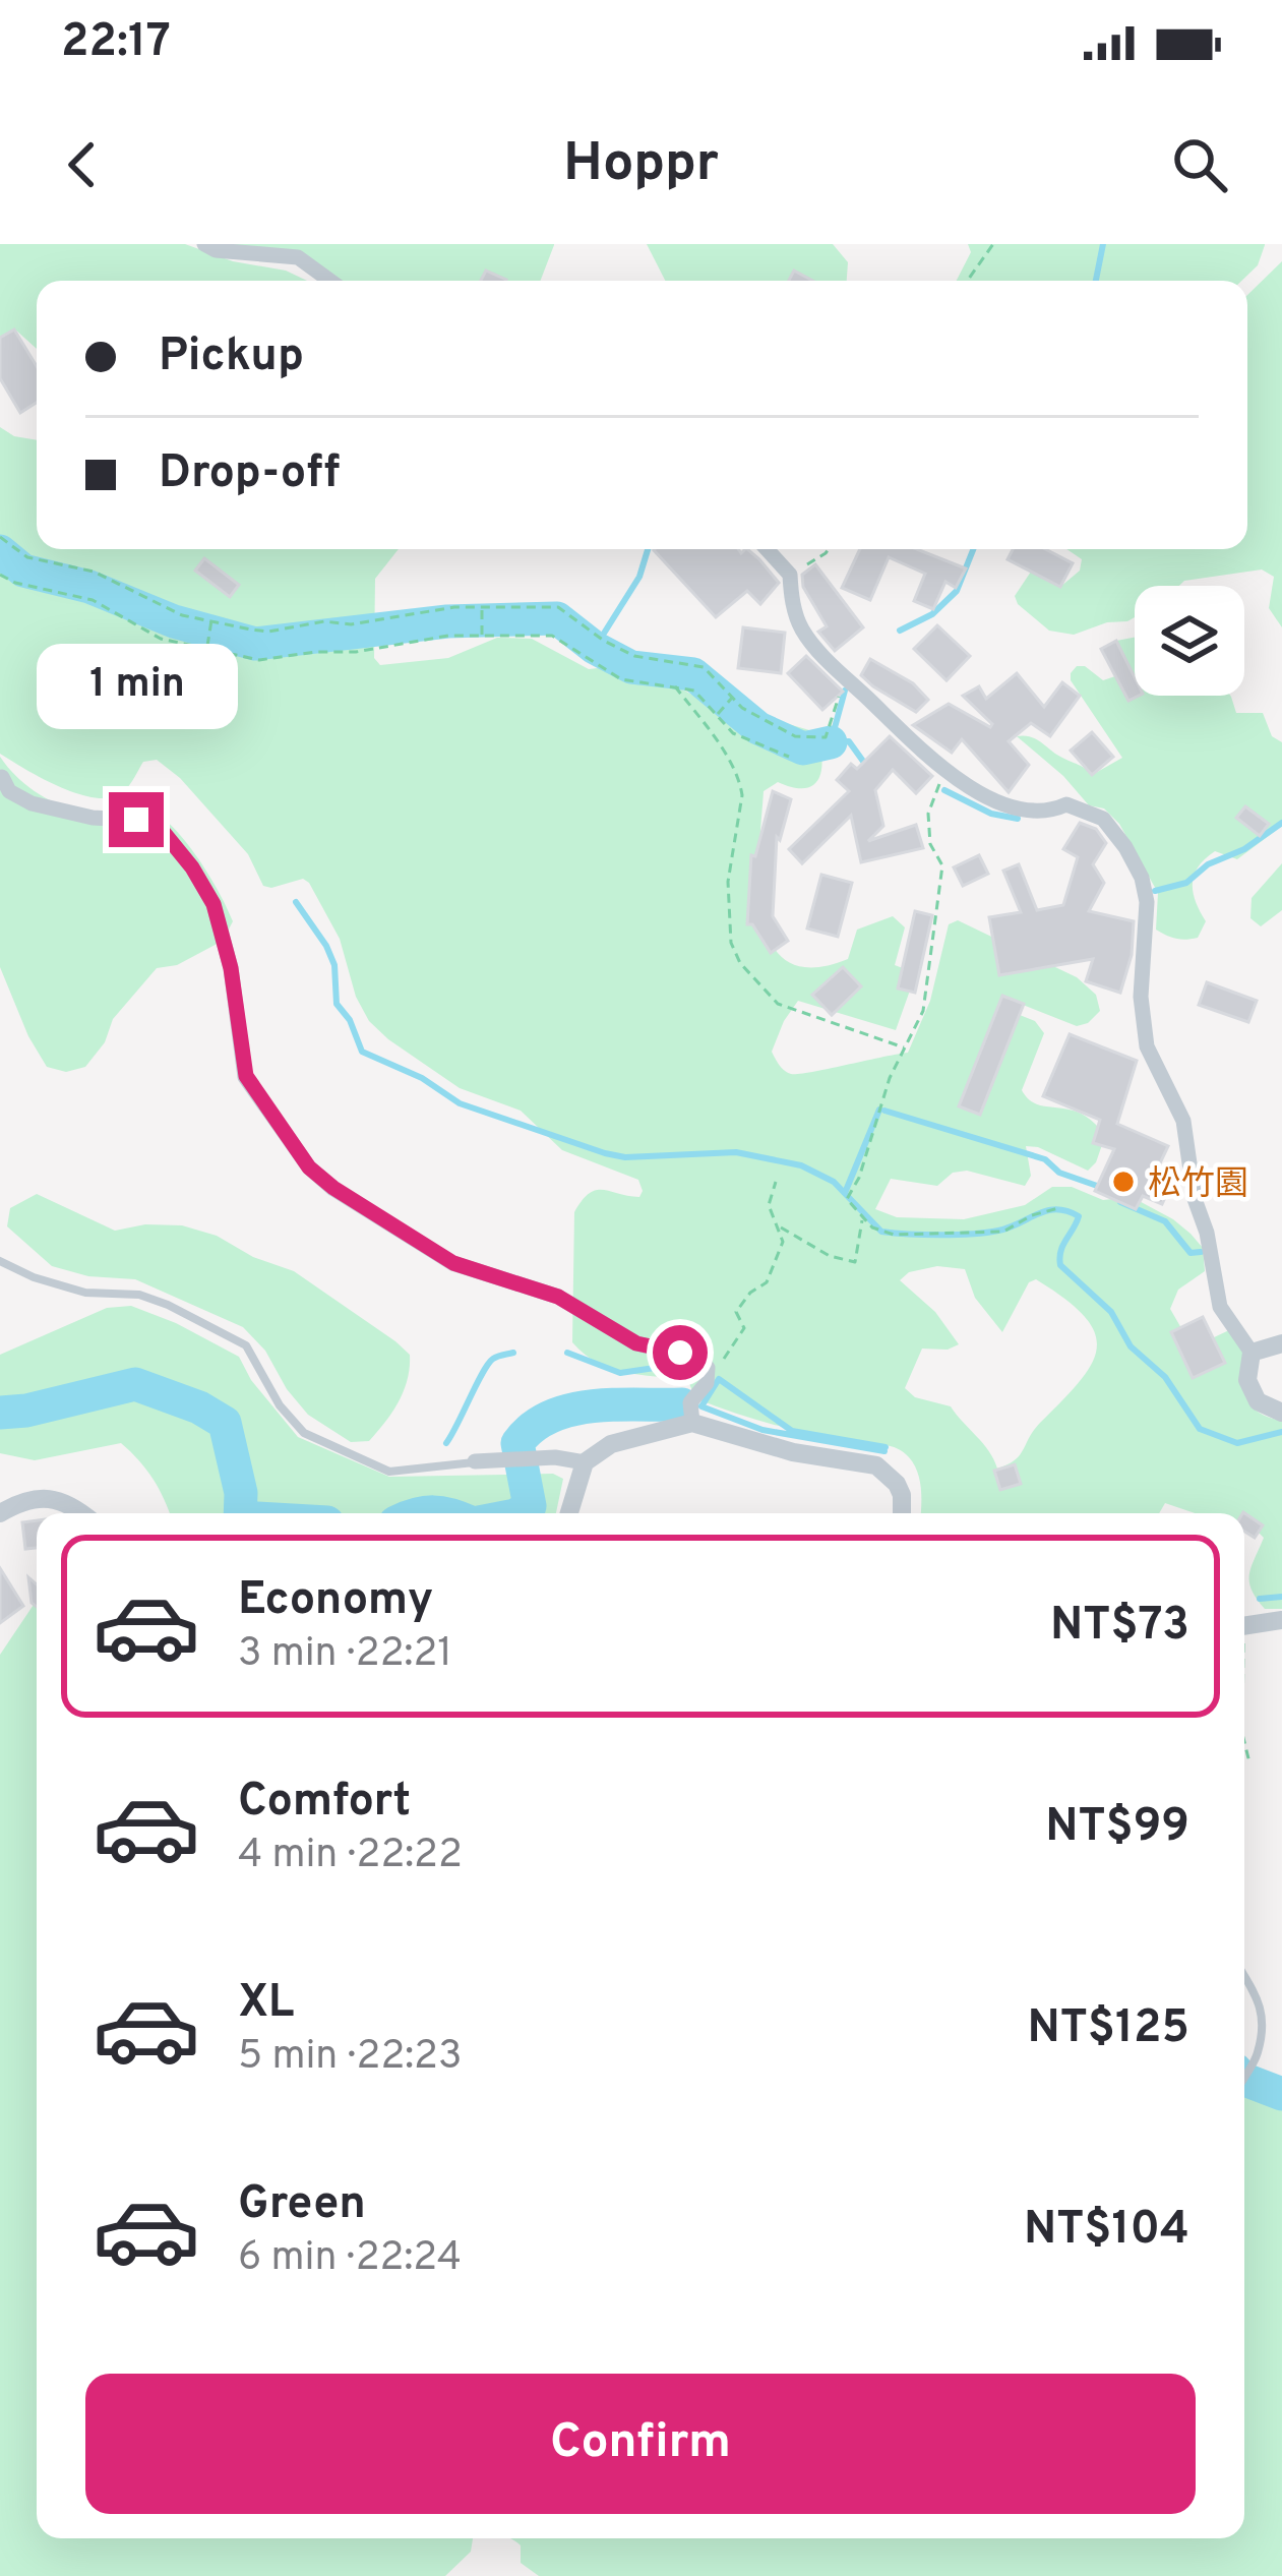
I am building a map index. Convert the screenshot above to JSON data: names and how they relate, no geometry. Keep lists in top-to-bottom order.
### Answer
{
  "places": ["松竹園"],
  "page": {
    "status": "22:17",
    "header": "Hoppr",
    "banner": ["Pickup", "Drop-off"],
    "bubble": "1 min",
    "list": [
      {
        "name": "Economy",
        "note": "3 min · 22:21",
        "value": "NT$73"
      },
      {
        "name": "Comfort",
        "note": "4 min · 22:22",
        "value": "NT$99"
      },
      {
        "name": "XL",
        "note": "5 min · 22:23",
        "value": "NT$125"
      },
      {
        "name": "Green",
        "note": "6 min · 22:24",
        "value": "NT$104"
      }
    ],
    "buttons": "Confirm"
  }
}
